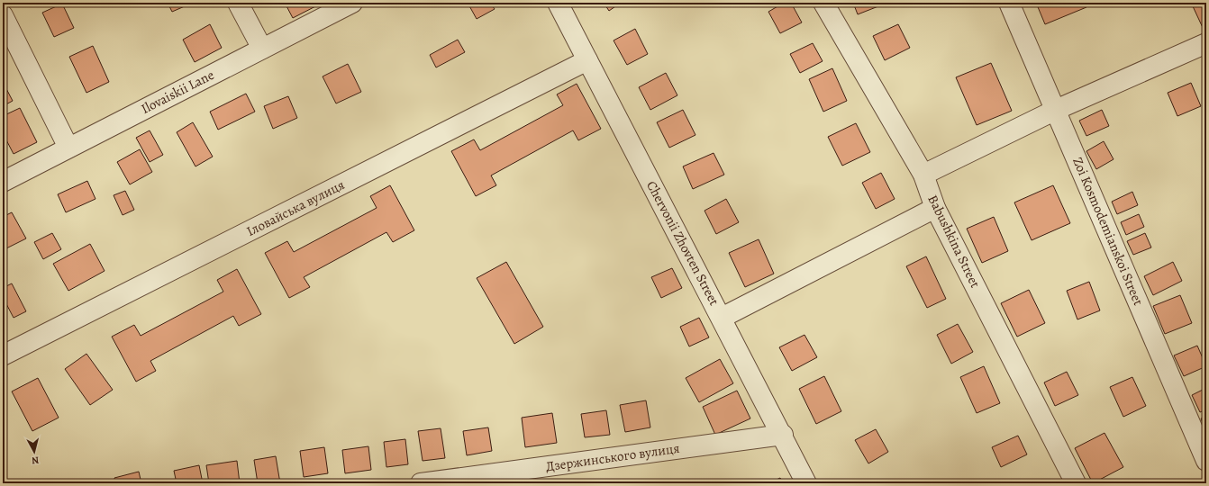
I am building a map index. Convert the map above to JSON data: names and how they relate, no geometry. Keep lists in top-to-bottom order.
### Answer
{
  "streets": {
    "street": [
      "Ilovaiskii Lane",
      "Іловайська вулиця",
      "Zoi Kosmodemianskoi Street",
      "Babushkina Street",
      "Chervonii Zhovten Street",
      "Дзержинського вулиця"
    ]
  },
  "crossings": [
    ["Іловайська вулиця", "Chervonii Zhovten Street"],
    ["Chervonii Zhovten Street", "Дзержинського вулиця"]
  ],
  "north": "bottom"
}
